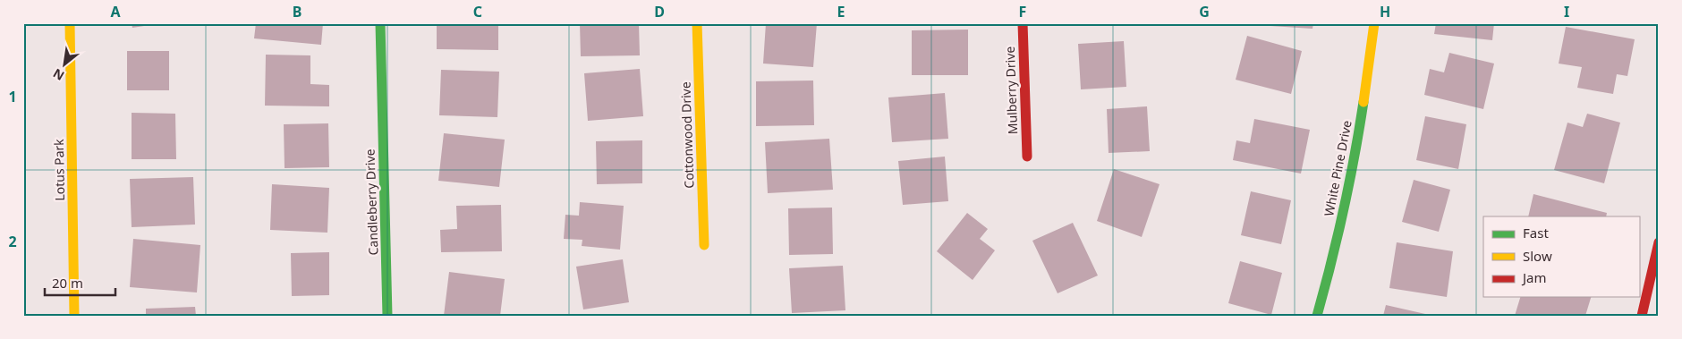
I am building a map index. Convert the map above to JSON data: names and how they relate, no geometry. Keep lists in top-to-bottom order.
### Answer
{
  "streets": {
    "street": [
      "Mulberry Drive",
      "Cottonwood Drive",
      "White Pine Drive",
      "Lotus Park",
      "Candleberry Drive"
    ]
  },
  "legend": ["Fast", "Slow", "Jam"],
  "scale_bar": "20 m",
  "north": "bottom left",
  "grid": {
    "columns": [
      "A",
      "B",
      "C",
      "D",
      "E",
      "F",
      "G",
      "H",
      "I"
    ],
    "rows": ["1", "2"]
  }
}
